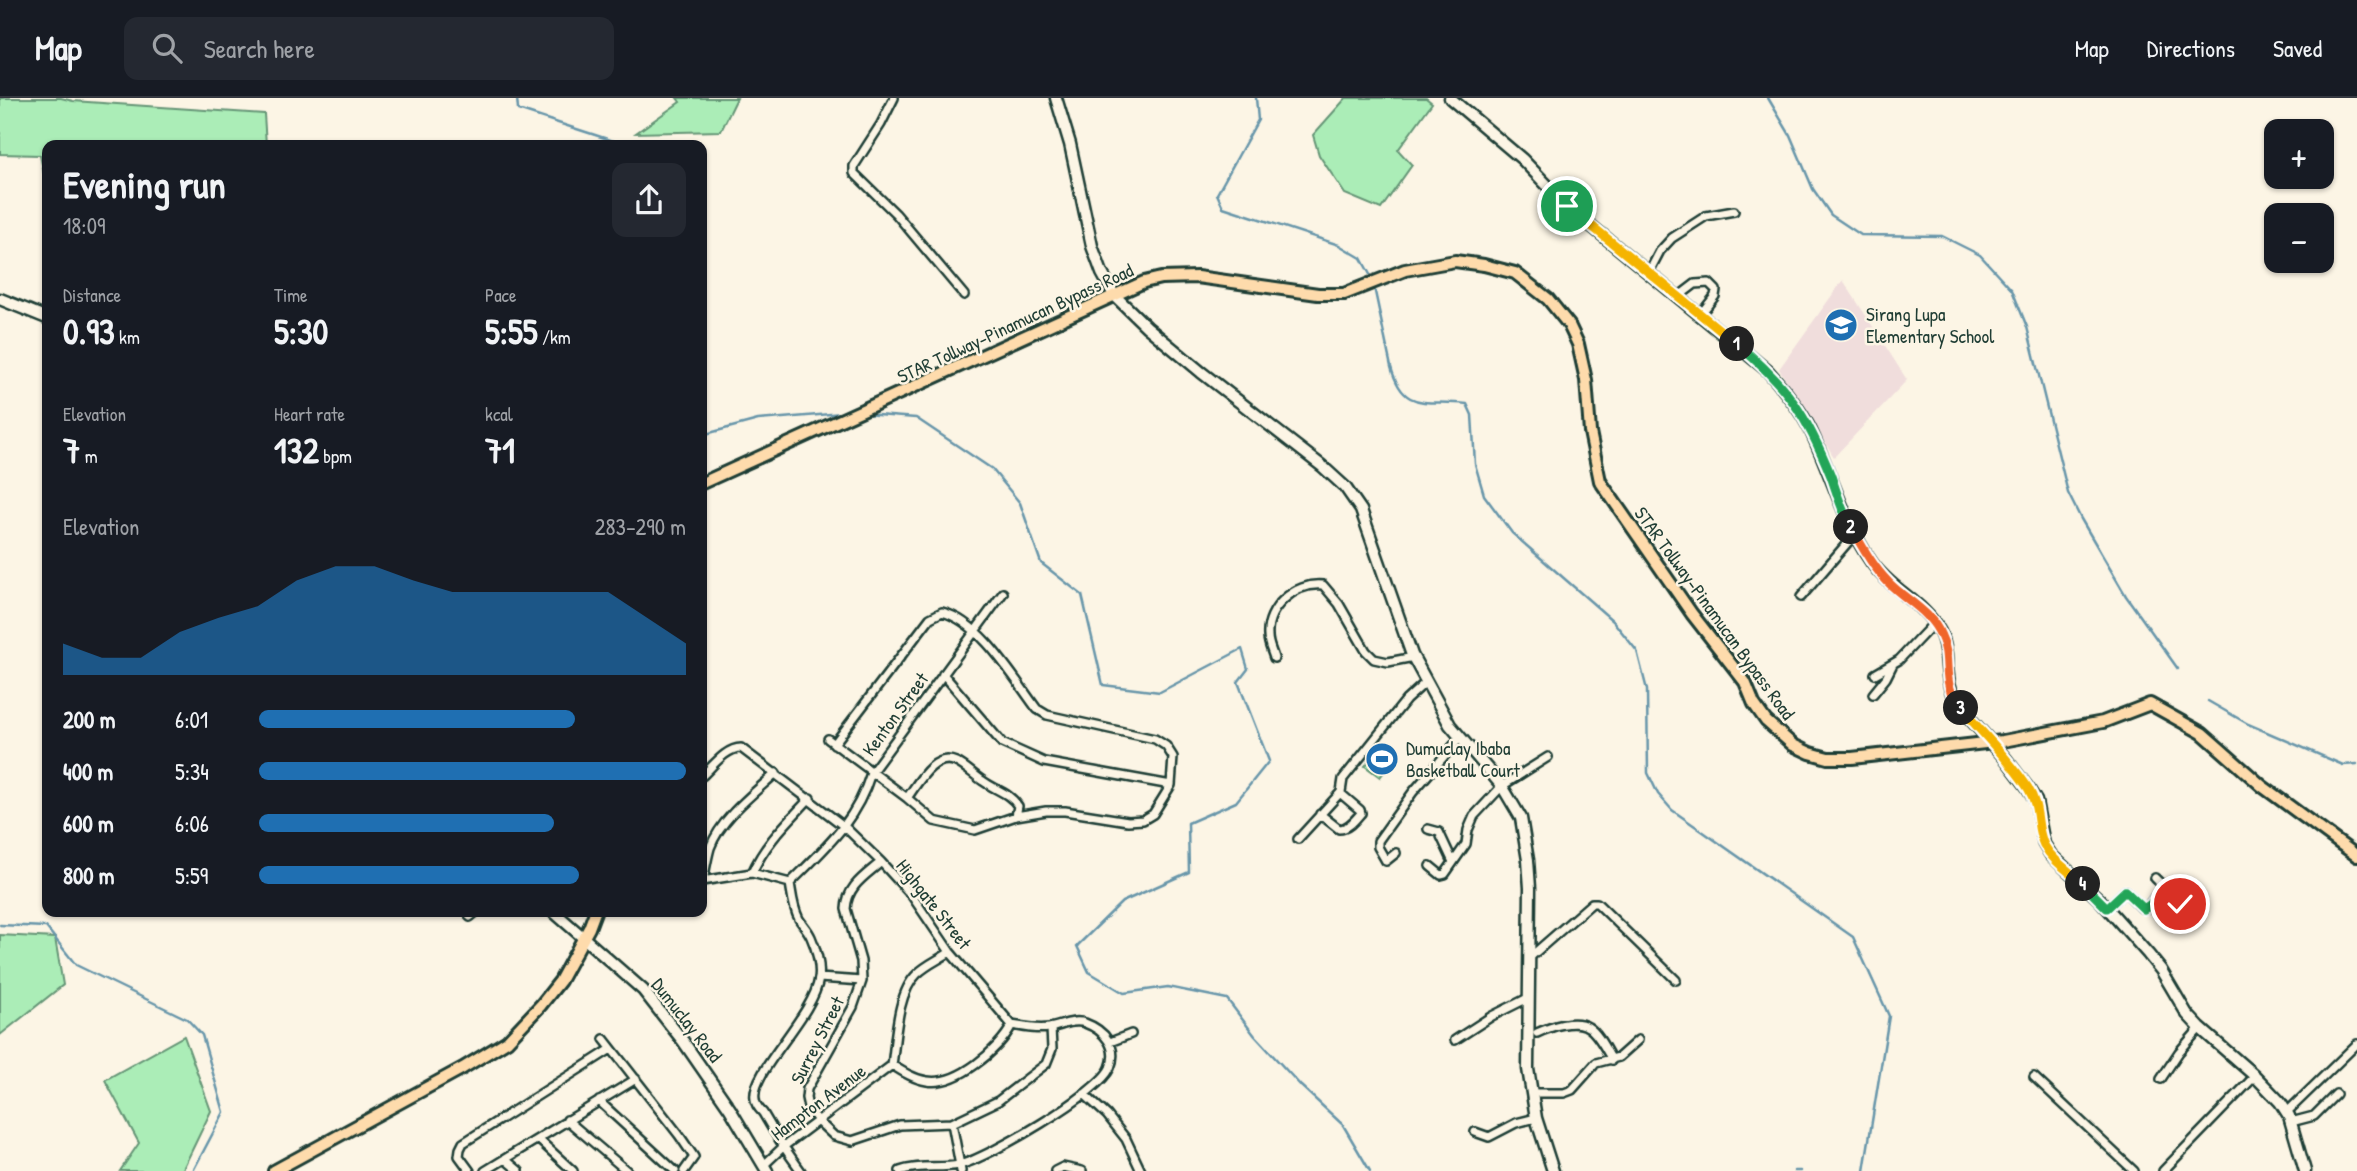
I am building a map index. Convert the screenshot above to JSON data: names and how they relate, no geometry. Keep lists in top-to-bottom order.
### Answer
{
  "streets": {
    "main road": ["STAR Tollway-Pinamucan Bypass Road"],
    "street": [
      "Kenton Street",
      "Highgate Street",
      "Dumuclay Road",
      "Surrey Street",
      "Hampton Avenue"
    ]
  },
  "crossings": [
    ["Kenton Street", "Highgate Street"],
    ["Highgate Street", "Surrey Street"],
    ["Highgate Street", "Hampton Avenue"],
    ["Dumuclay Road", "Hampton Avenue"],
    ["Surrey Street", "Hampton Avenue"]
  ],
  "places": {
    "school or university": ["Sirang Lupa Elementary School"],
    "sports": ["Dumuclay Ibaba Basketball Court"]
  },
  "page": {
    "header": "Map",
    "search": "Search here",
    "nav": ["Map", "Directions", "Saved"],
    "map_buttons": ["+", "−"],
    "heading": ["Evening run", "18:09"],
    "stats": [
      ["Distance", "0.93 km"],
      ["Time", "5:30"],
      ["Pace", "5:55 /km"],
      ["Elevation", "7 m"],
      ["Heart rate", "132 bpm"],
      ["kcal", "71"]
    ],
    "pins": [
      "1",
      "2",
      "3",
      "4"
    ],
    "chart": ["Elevation", "283–290 m"],
    "list": [
      {
        "name": "200 m",
        "note": "6:01"
      },
      {
        "name": "400 m",
        "note": "5:34"
      },
      {
        "name": "600 m",
        "note": "6:06"
      },
      {
        "name": "800 m",
        "note": "5:59"
      }
    ]
  }
}
